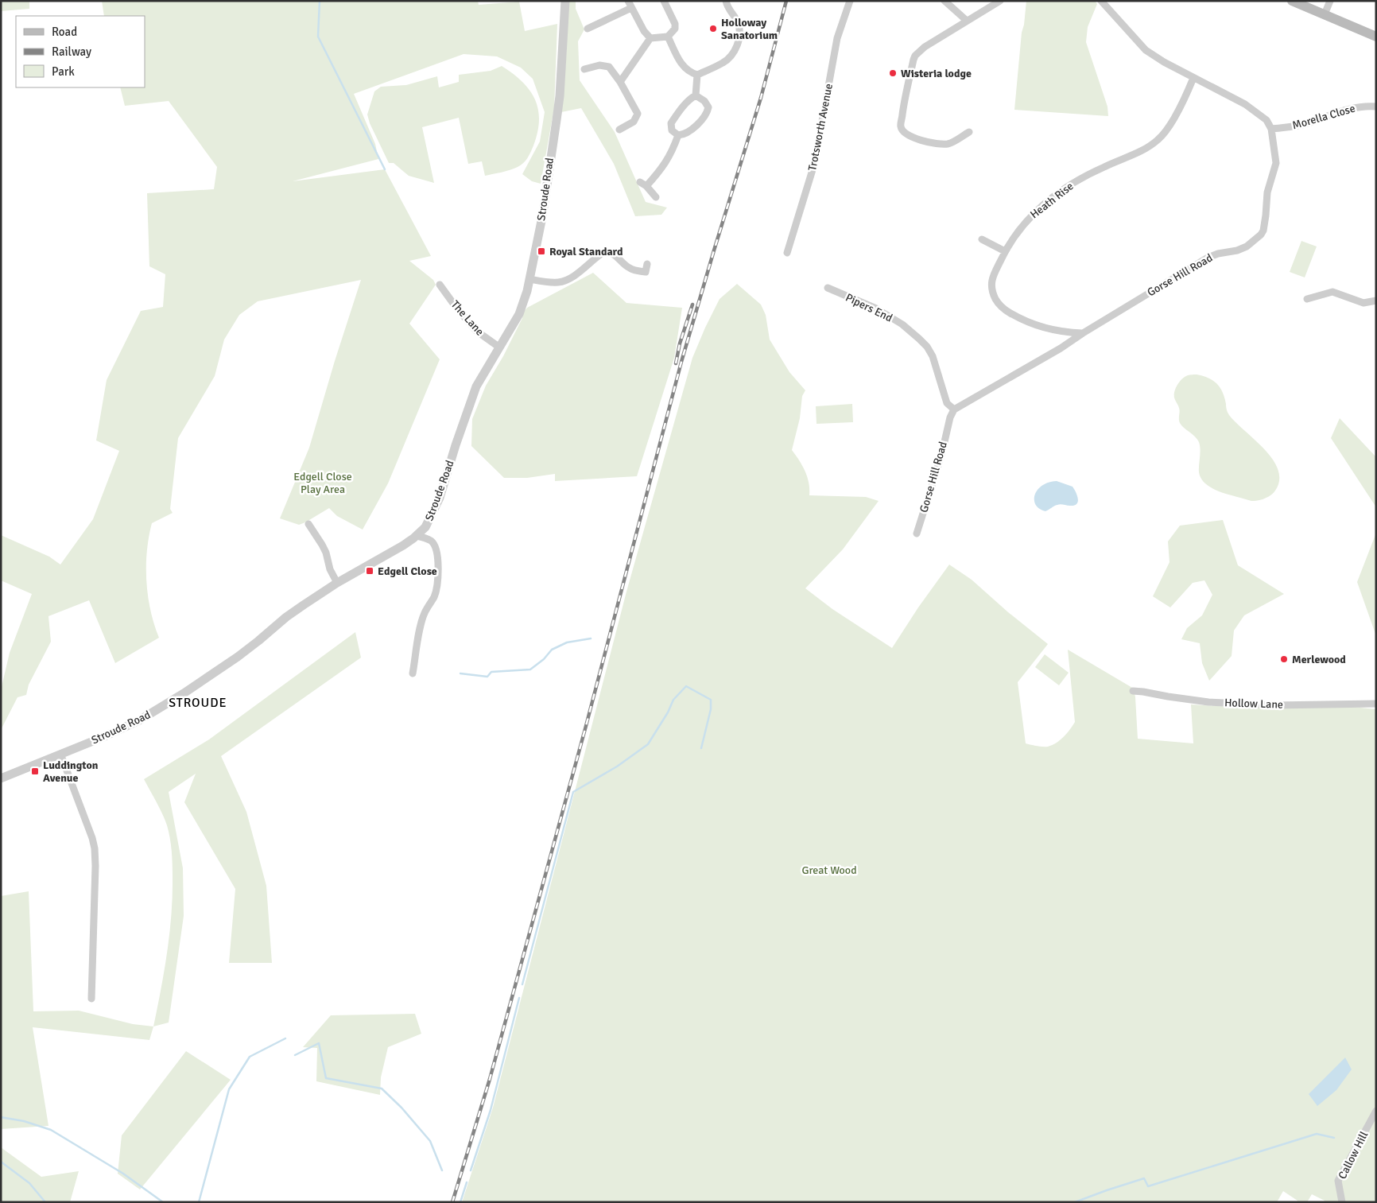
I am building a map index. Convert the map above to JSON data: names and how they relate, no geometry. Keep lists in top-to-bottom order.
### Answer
{
  "streets": {
    "street": [
      "Morella Close",
      "Trotsworth Avenue",
      "Stroude Road",
      "Heath Rise",
      "Gorse Hill Road",
      "Pipers End",
      "The Lane",
      "Hollow Lane",
      "Callow Hill"
    ]
  },
  "crossings": [
    ["Morella Close", "Gorse Hill Road"],
    ["Stroude Road", "The Lane"],
    ["Heath Rise", "Gorse Hill Road"],
    ["Gorse Hill Road", "Pipers End"]
  ],
  "districts": ["STROUDE"],
  "parks": ["Edgell Close Play Area", "Great Wood"],
  "places": {
    "other": ["Holloway Sanatorium", "Wisteria lodge", "Merlewood"],
    "transit": ["Royal Standard", "Edgell Close", "Luddington Avenue"]
  },
  "legend": ["Road", "Railway", "Park"]
}
